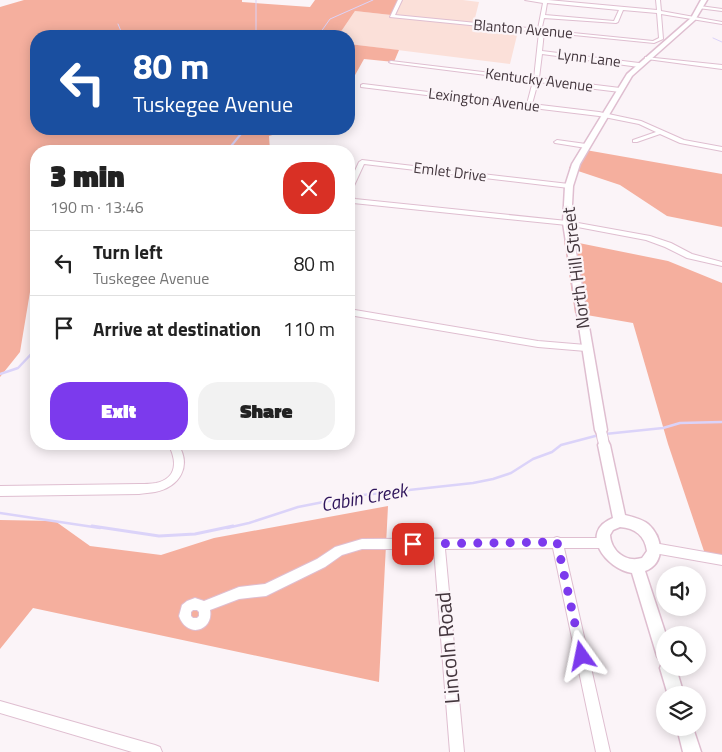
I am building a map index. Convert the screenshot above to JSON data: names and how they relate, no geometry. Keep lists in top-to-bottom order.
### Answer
{
  "streets": {
    "street": [
      "Blanton Avenue",
      "Lynn Lane",
      "Kentucky Avenue",
      "Lexington Avenue",
      "Emlet Drive",
      "North Hill Street",
      "Lincoln Road"
    ]
  },
  "crossings": [
    ["Lynn Lane", "North Hill Street"],
    ["Kentucky Avenue", "North Hill Street"],
    ["Lexington Avenue", "North Hill Street"],
    ["Emlet Drive", "North Hill Street"]
  ],
  "water": ["Cabin Creek"],
  "page": {
    "turn": ["80 m", "Tuskegee Avenue"],
    "heading": ["3 min", "190 m · 13:46"],
    "list": [
      {
        "name": "Turn left",
        "note": "Tuskegee Avenue",
        "value": "80 m"
      },
      {
        "name": "Arrive at destination",
        "value": "110 m"
      }
    ],
    "buttons": ["Exit", "Share"]
  }
}
